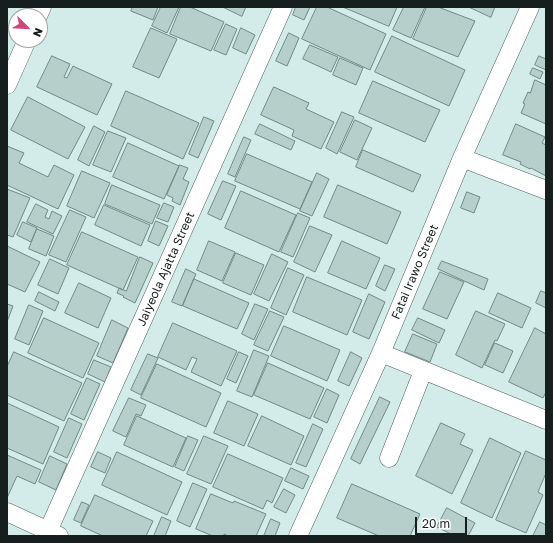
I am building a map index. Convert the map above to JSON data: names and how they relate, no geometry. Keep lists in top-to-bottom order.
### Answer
{
  "streets": {
    "street": ["Jaiyeola Ajatta Street", "Fatai Irawo Street"]
  },
  "scale_bar": "20 m",
  "north": "bottom right"
}
